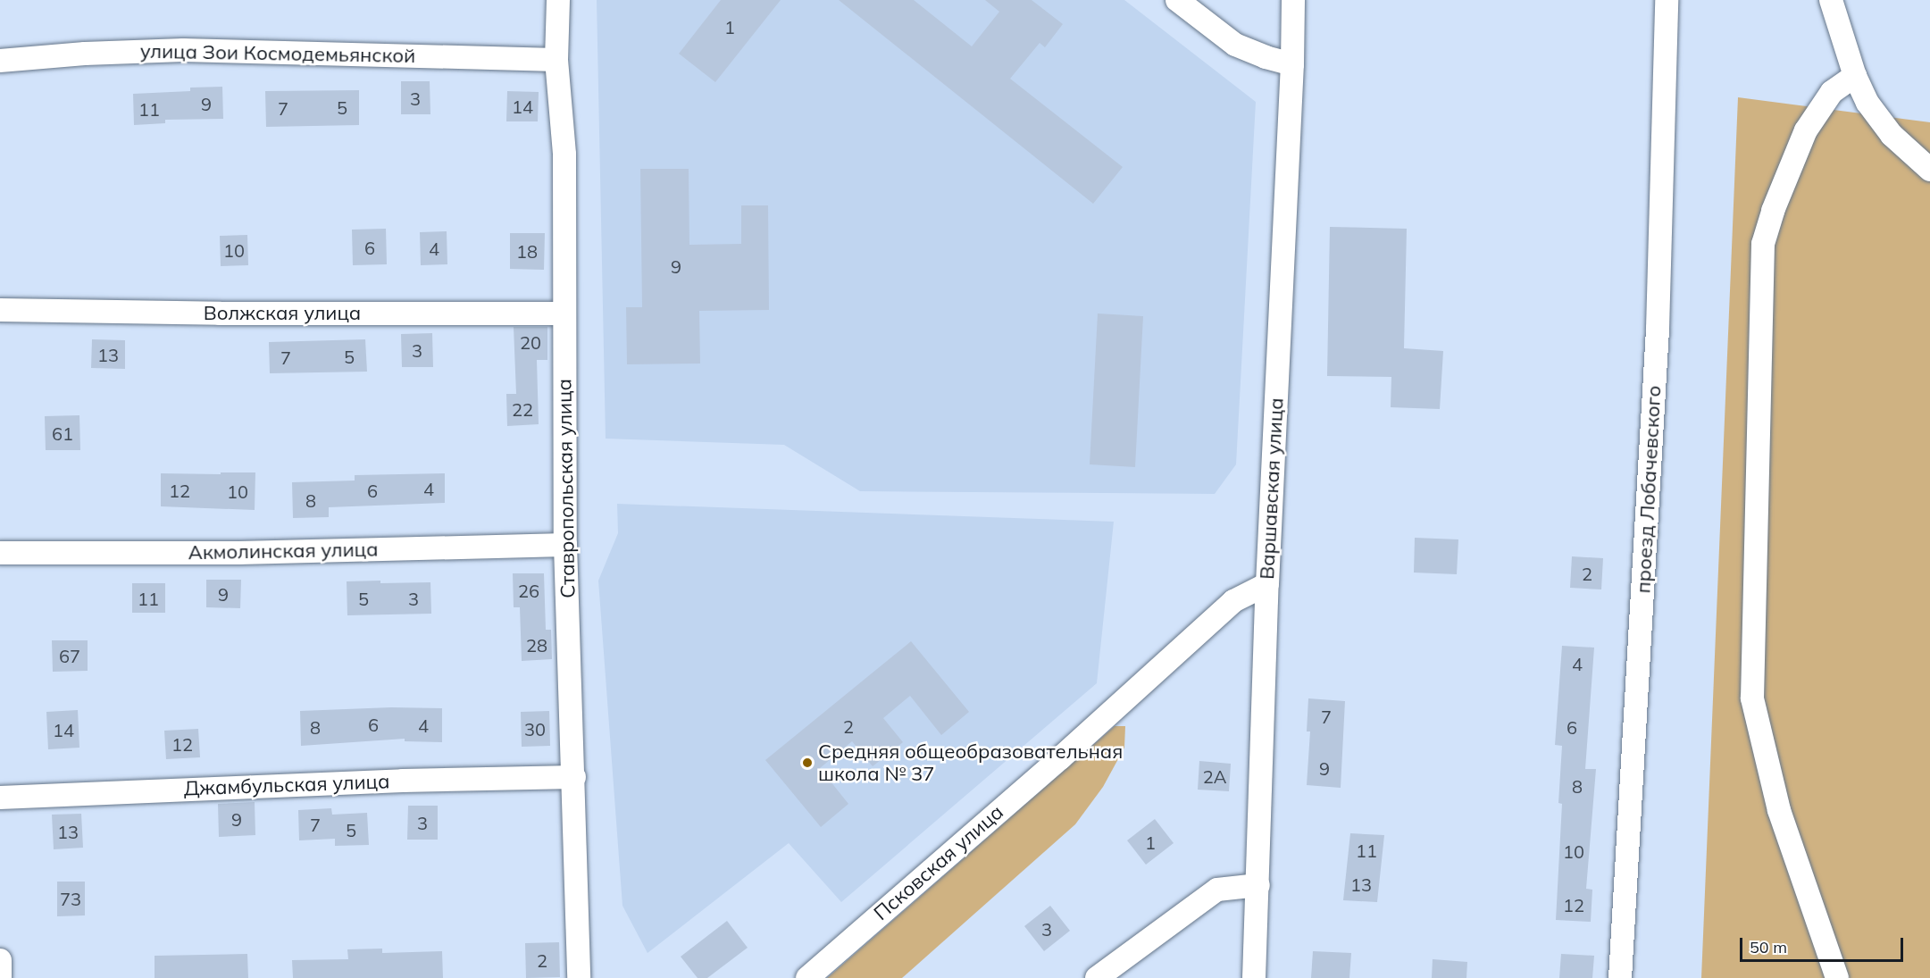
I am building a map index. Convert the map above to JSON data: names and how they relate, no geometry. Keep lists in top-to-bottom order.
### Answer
{
  "streets": {
    "street": [
      "улица Зои Космодемьянской",
      "Волжская улица",
      "Ставропольская улица",
      "Варшавская улица",
      "проезд Лобачевского",
      "Акмолинская улица",
      "Джамбульская улица",
      "Псковская улица"
    ]
  },
  "crossings": [
    ["улица Зои Космодемьянской", "Ставропольская улица"],
    ["Волжская улица", "Ставропольская улица"],
    ["Ставропольская улица", "Акмолинская улица"],
    ["Ставропольская улица", "Джамбульская улица"],
    ["Варшавская улица", "Псковская улица"]
  ],
  "places": ["Средняя общеобразовательная школа № 37"],
  "house_numbers": [
    "1",
    "3",
    "9",
    "14",
    "5",
    "7",
    "11",
    "6",
    "4",
    "10",
    "18",
    "9",
    "20",
    "3",
    "13",
    "5",
    "7",
    "22",
    "61",
    "4",
    "12",
    "6",
    "10",
    "8",
    "2",
    "26",
    "9",
    "11",
    "5",
    "3",
    "28",
    "67",
    "4",
    "7",
    "6",
    "4",
    "2",
    "8",
    "6",
    "30",
    "14",
    "12",
    "9",
    "2А",
    "8",
    "9",
    "3",
    "7",
    "5",
    "13",
    "1",
    "11",
    "10",
    "13",
    "73",
    "12",
    "3",
    "2"
  ],
  "scale_bar": "50 m"
}
